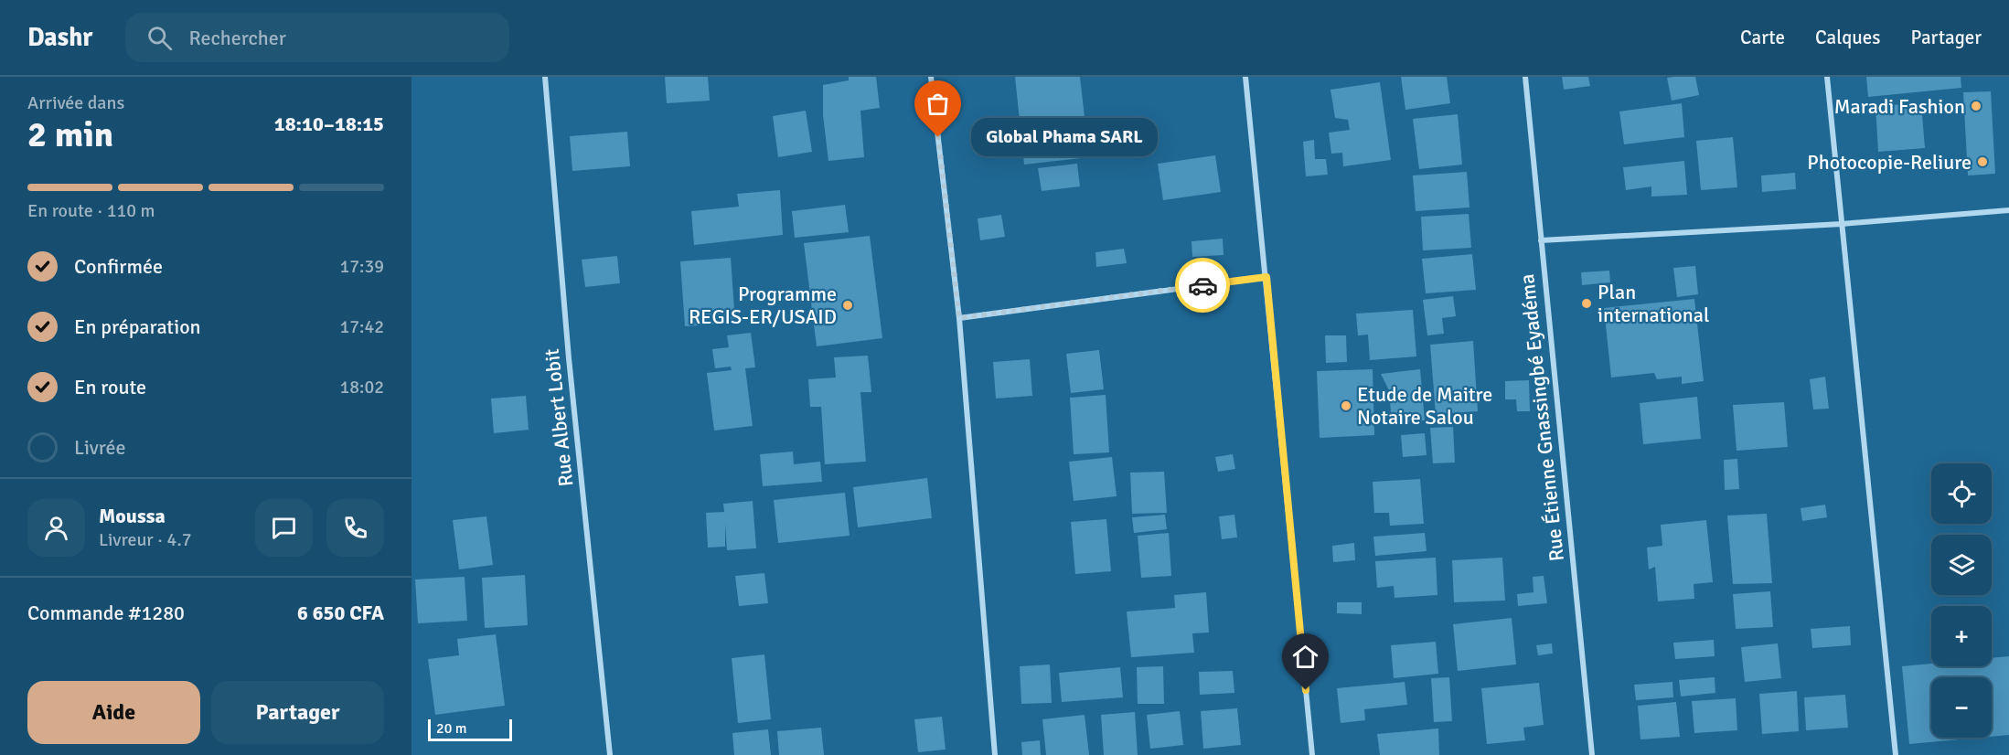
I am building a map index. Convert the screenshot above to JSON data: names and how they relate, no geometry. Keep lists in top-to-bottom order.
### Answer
{
  "streets": {
    "street": ["Rue Albert Lobit", "Rue Étienne Gnassingbé Eyadéma"]
  },
  "places": [
    "Maradi Fashion",
    "Global Phama SARL",
    "Photocopie-Reliure",
    "Plan international",
    "Programme REGIS-ER/USAID",
    "Etude de Maitre Notaire Salou"
  ],
  "scale_bar": "20 m",
  "page": {
    "header": "Dashr",
    "search": "Rechercher",
    "nav": ["Carte", "Calques", "Partager"],
    "heading": ["2 min", "Arrivée dans", "18:10–18:15"],
    "panel": [
      "Moussa",
      "Livreur · 4.7",
      "Commande #1280",
      "6 650 CFA"
    ],
    "bubble": "Global Phama SARL",
    "bar": "En route · 110 m",
    "list": [
      ["Confirmée", "17:39"],
      ["En préparation", "17:42"],
      ["En route", "18:02"],
      "Livrée"
    ],
    "map_buttons": ["+", "−"],
    "buttons": ["Aide", "Partager"],
    "scale": "20 m"
  }
}
